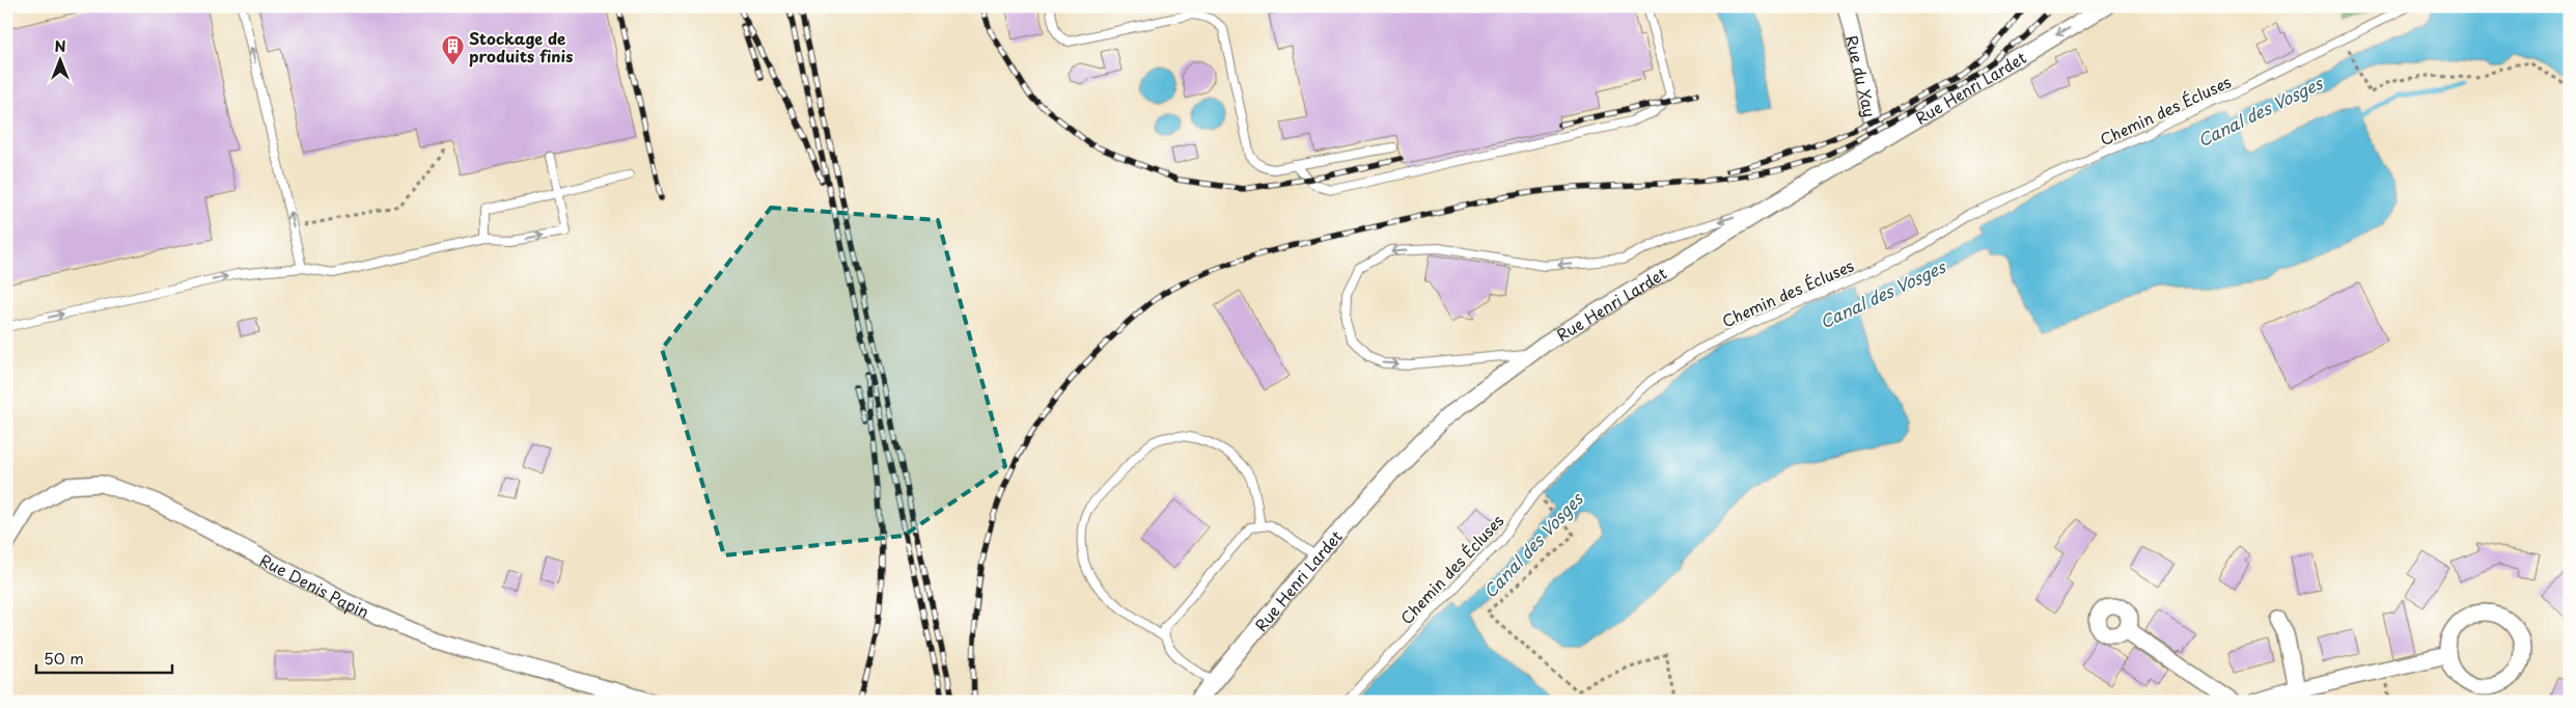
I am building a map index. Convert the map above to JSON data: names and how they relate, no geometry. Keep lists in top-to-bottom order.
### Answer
{
  "streets": {
    "street": ["Rue du Xay", "Rue Henri Lardet", "Rue Denis Papin"],
    "lane": ["Chemin des Écluses"]
  },
  "crossings": [
    ["Rue du Xay", "Rue Henri Lardet"]
  ],
  "water": ["Canal des Vosges"],
  "places": {
    "building": ["Stockage de produits finis"]
  },
  "scale_bar": "50 m",
  "north": "top"
}
